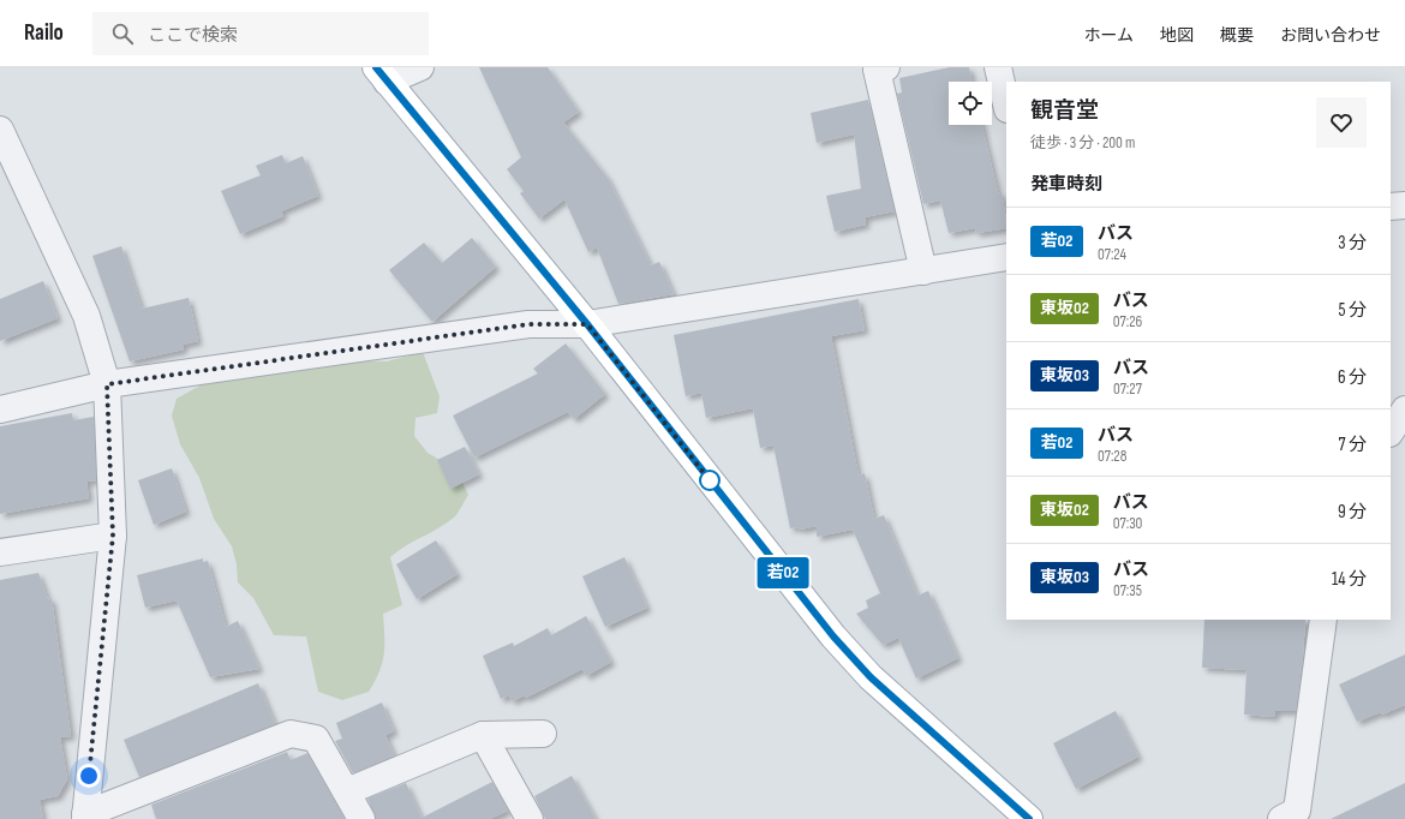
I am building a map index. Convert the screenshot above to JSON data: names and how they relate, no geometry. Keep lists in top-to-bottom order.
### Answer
{
  "lines": ["bus line 若02"],
  "page": {
    "header": "Railo",
    "search": "ここで検索",
    "nav": [
      "ホーム",
      "地図",
      "概要",
      "お問い合わせ"
    ],
    "on_map": "若02",
    "heading": [
      ["観音堂", "徒歩 · 3 分 · 200 m"],
      "発車時刻"
    ],
    "list": [
      {
        "mark": "若02",
        "name": "バス",
        "note": "07:24",
        "value": "3 分"
      },
      {
        "mark": "東坂02",
        "name": "バス",
        "note": "07:26",
        "value": "5 分"
      },
      {
        "mark": "東坂03",
        "name": "バス",
        "note": "07:27",
        "value": "6 分"
      },
      {
        "mark": "若02",
        "name": "バス",
        "note": "07:28",
        "value": "7 分"
      },
      {
        "mark": "東坂02",
        "name": "バス",
        "note": "07:30",
        "value": "9 分"
      },
      {
        "mark": "東坂03",
        "name": "バス",
        "note": "07:35",
        "value": "14 分"
      }
    ]
  }
}
